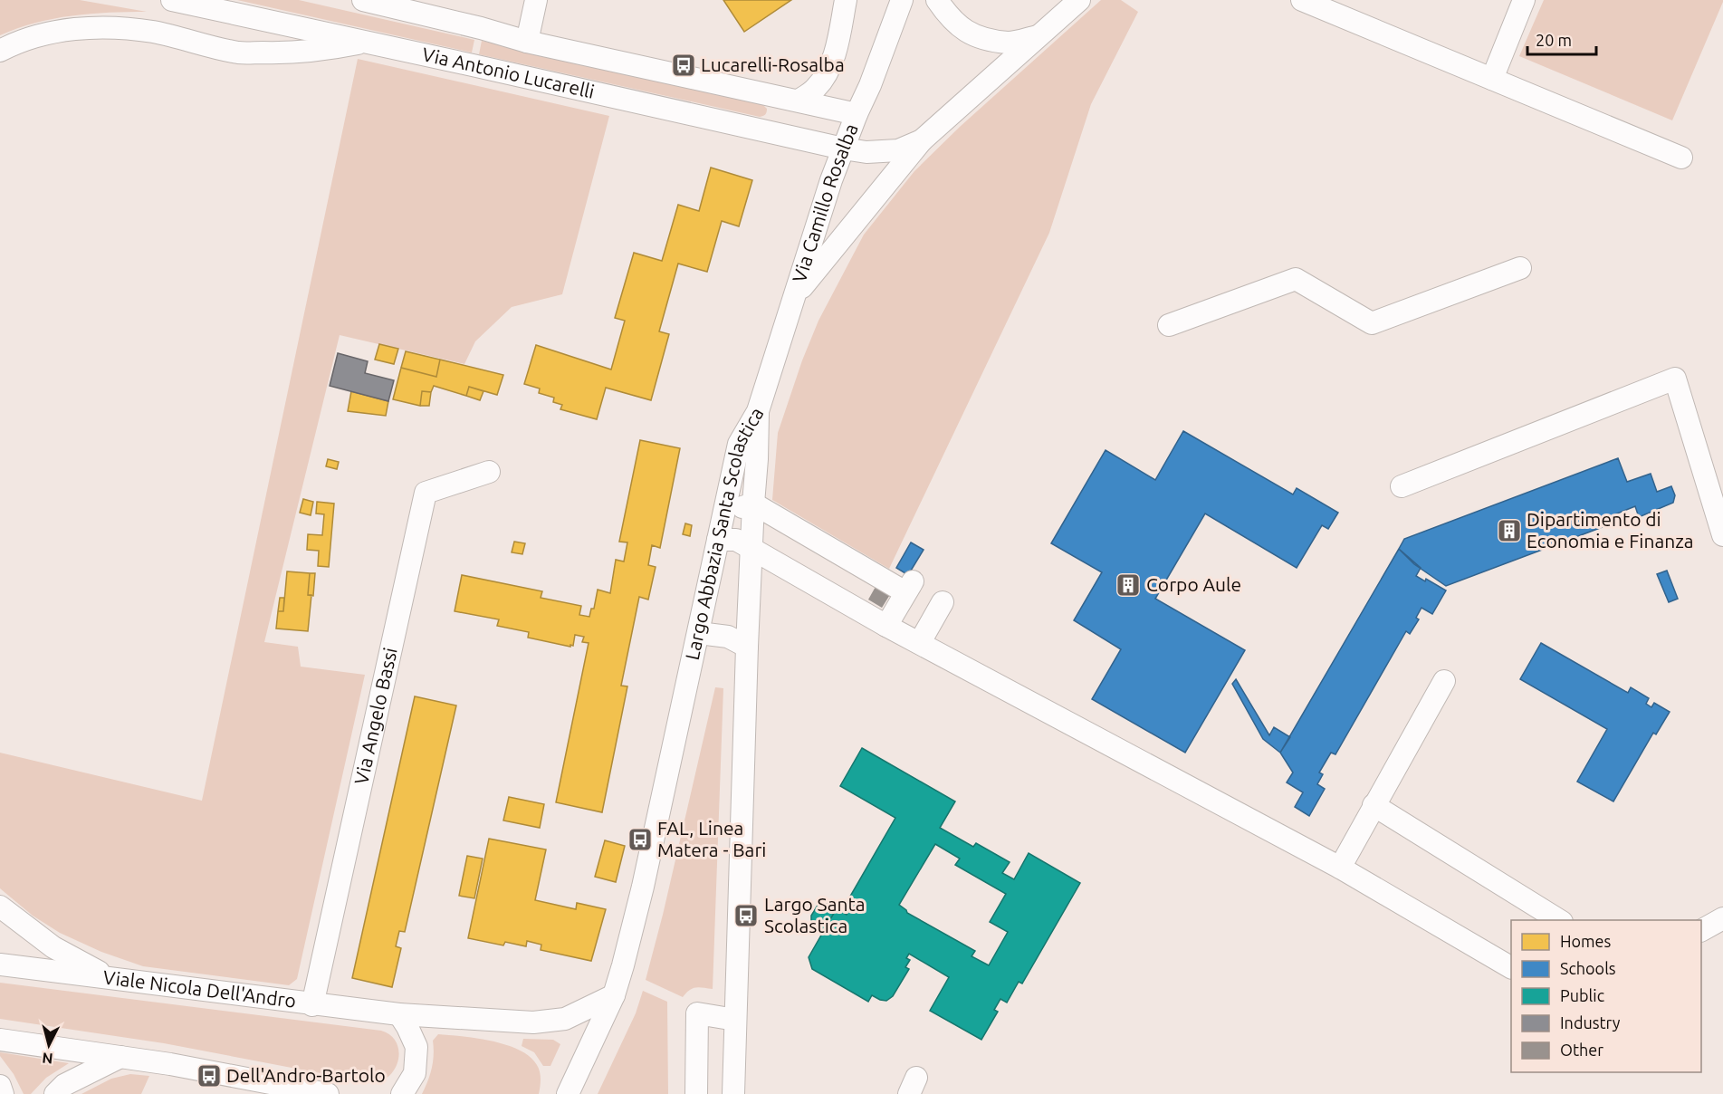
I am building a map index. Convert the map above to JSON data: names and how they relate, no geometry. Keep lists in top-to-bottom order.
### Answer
{
  "streets": {
    "street": [
      "Via Antonio Lucarelli",
      "Via Camillo Rosalba",
      "Largo Abbazia Santa Scolastica",
      "Via Angelo Bassi",
      "Viale Nicola Dell'Andro"
    ]
  },
  "crossings": [
    ["Via Antonio Lucarelli", "Via Camillo Rosalba"],
    ["Via Camillo Rosalba", "Largo Abbazia Santa Scolastica"],
    ["Largo Abbazia Santa Scolastica", "Viale Nicola Dell'Andro"],
    ["Via Angelo Bassi", "Viale Nicola Dell'Andro"]
  ],
  "places": {
    "bus stop": [
      "Lucarelli-Rosalba",
      "FAL, Linea Matera - Bari",
      "Largo Santa Scolastica",
      "Dell'Andro-Bartolo"
    ],
    "building": ["Dipartimento di Economia e Finanza", "Corpo Aule"]
  },
  "legend": [
    "Homes",
    "Schools",
    "Public",
    "Industry",
    "Other"
  ],
  "scale_bar": "20 m",
  "north": "bottom"
}
